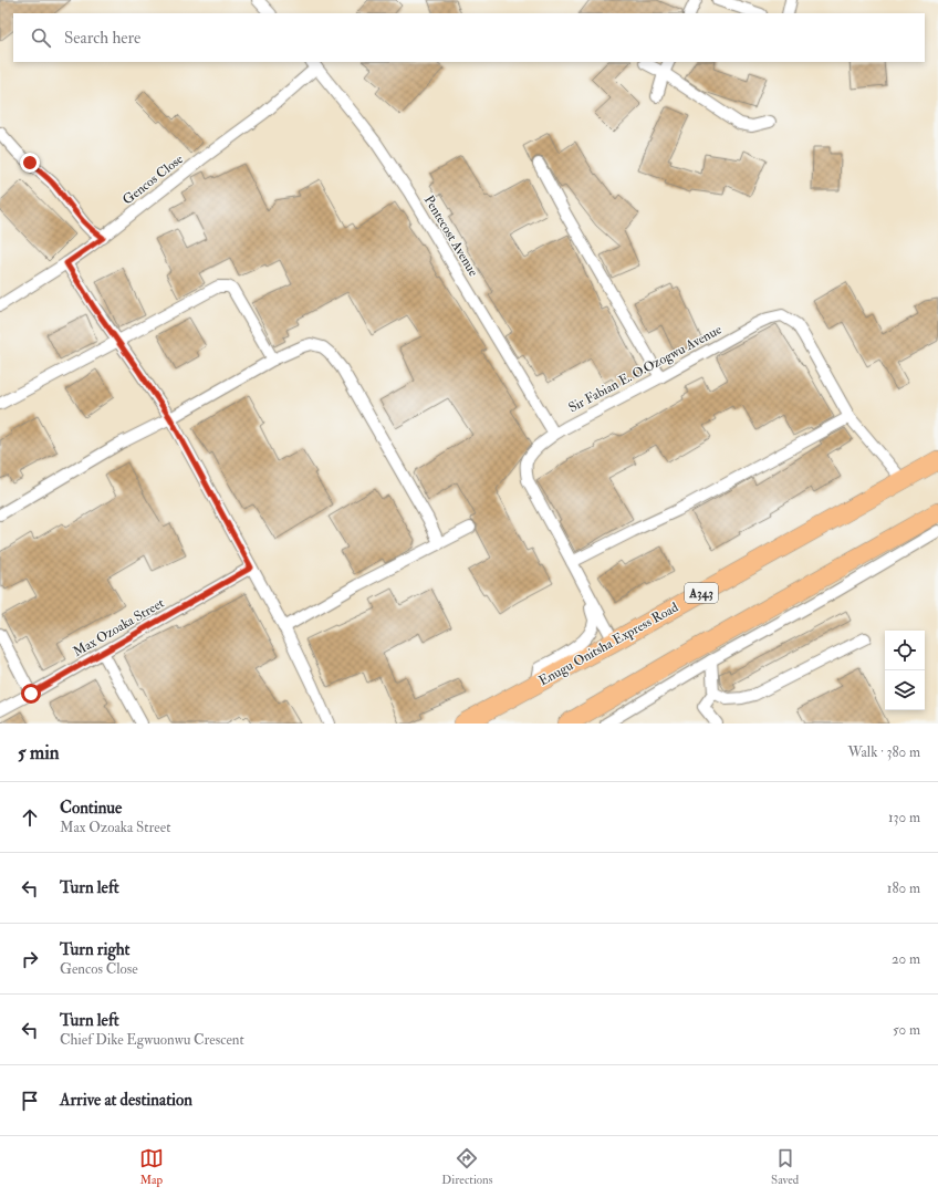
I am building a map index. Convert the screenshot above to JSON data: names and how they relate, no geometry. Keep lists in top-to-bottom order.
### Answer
{
  "streets": {
    "highway": ["A343", "Enugu Onitsha Express Road"],
    "street": [
      "Gencos Close",
      "Pentecost Avenue",
      "Sir Fabian E. O.Ozogwu Avenue",
      "Max Ozoaka Street"
    ]
  },
  "crossings": [
    ["Gencos Close", "Pentecost Avenue"],
    ["Pentecost Avenue", "Sir Fabian E. O.Ozogwu Avenue"],
    ["Sir Fabian E. O.Ozogwu Avenue", "Enugu Onitsha Express Road"]
  ],
  "page": {
    "search": "Search here",
    "heading": ["5 min", "Walk · 380 m"],
    "list": [
      ["Continue", "Max Ozoaka Street", "130 m"],
      ["Turn left", "180 m"],
      ["Turn right", "Gencos Close", "20 m"],
      ["Turn left", "Chief Dike Egwuonwu Crescent", "50 m"],
      "Arrive at destination"
    ],
    "nav": ["Map", "Directions", "Saved"]
  }
}
